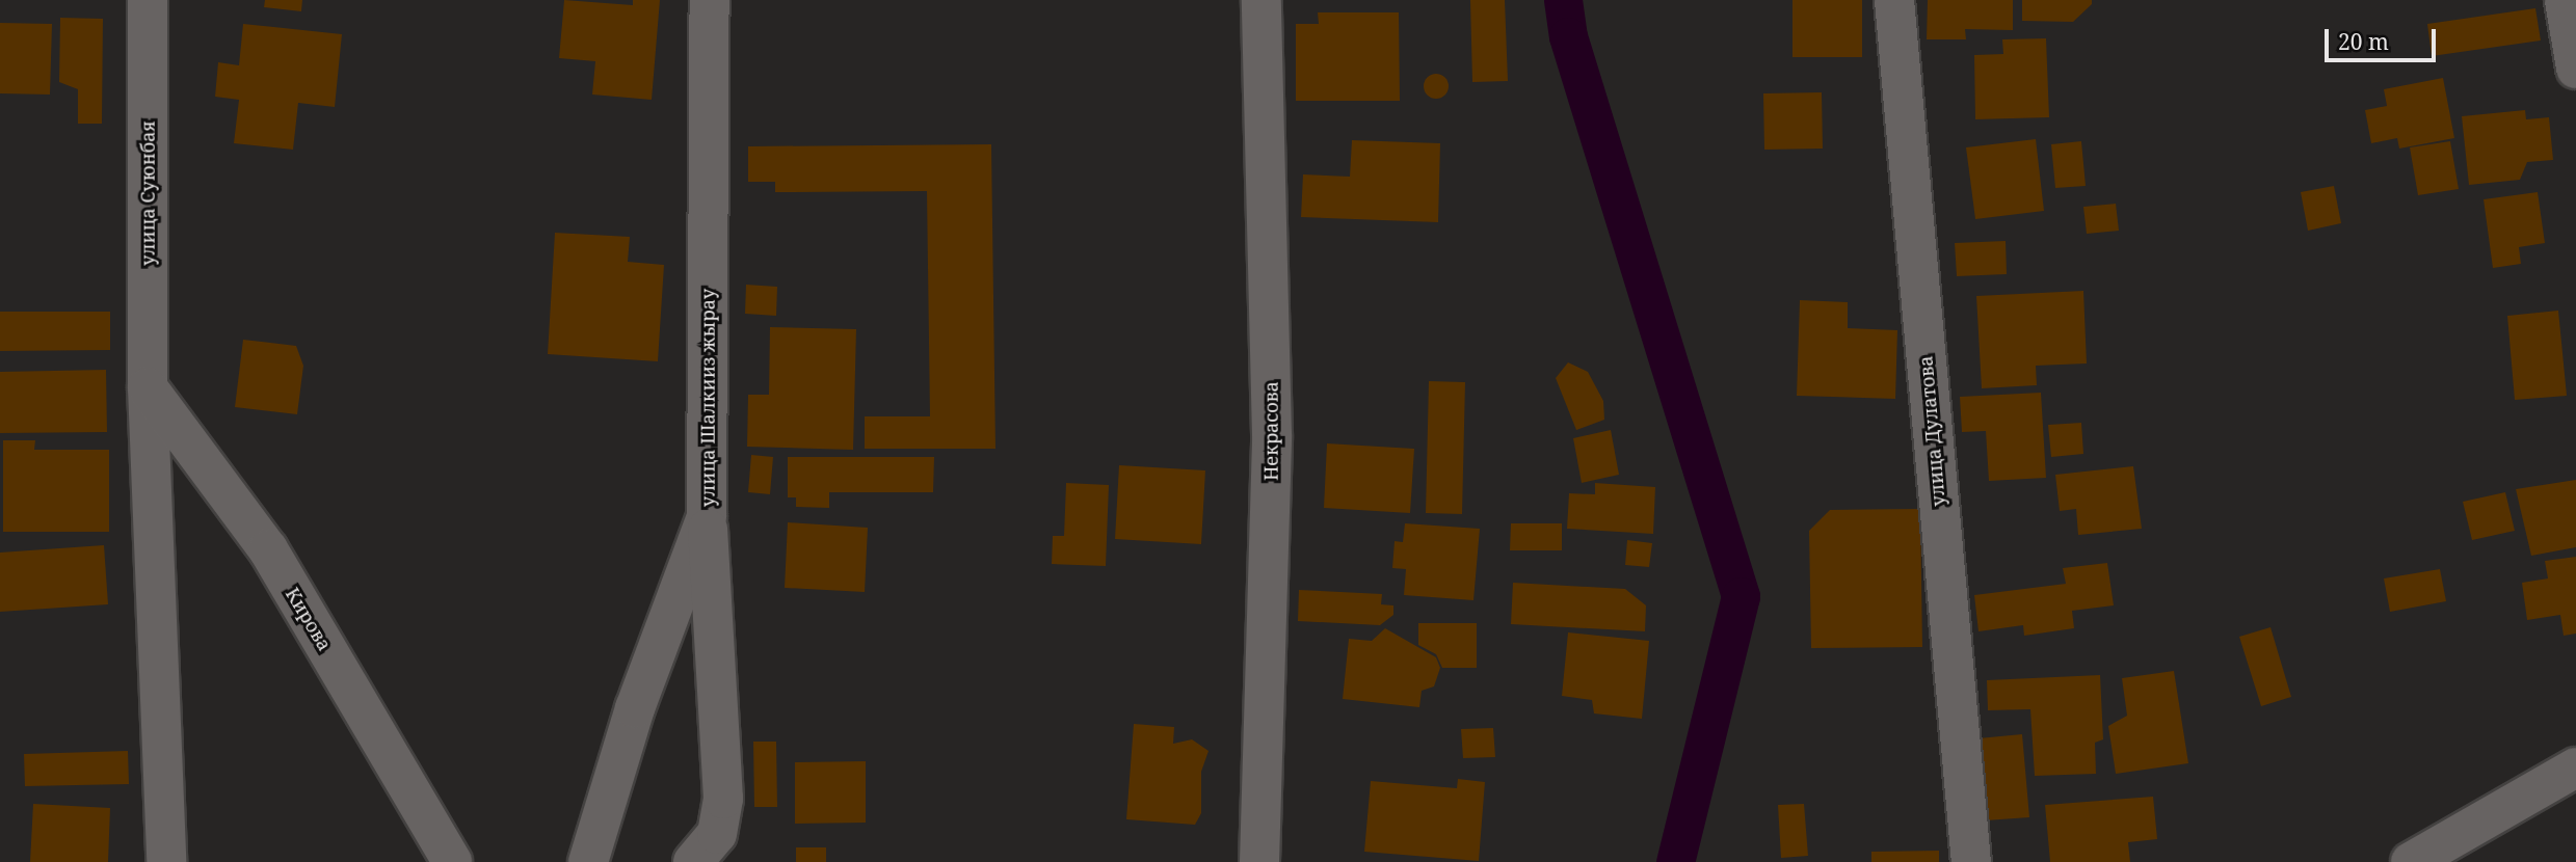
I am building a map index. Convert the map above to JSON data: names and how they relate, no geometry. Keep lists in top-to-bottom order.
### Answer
{
  "streets": {
    "street": [
      "улица Суюнбая",
      "улица Шалкииз жырау",
      "Некрасова",
      "улица Дулатова",
      "Кирова"
    ]
  },
  "crossings": [
    ["улица Суюнбая", "Кирова"]
  ],
  "scale_bar": "20 m"
}
